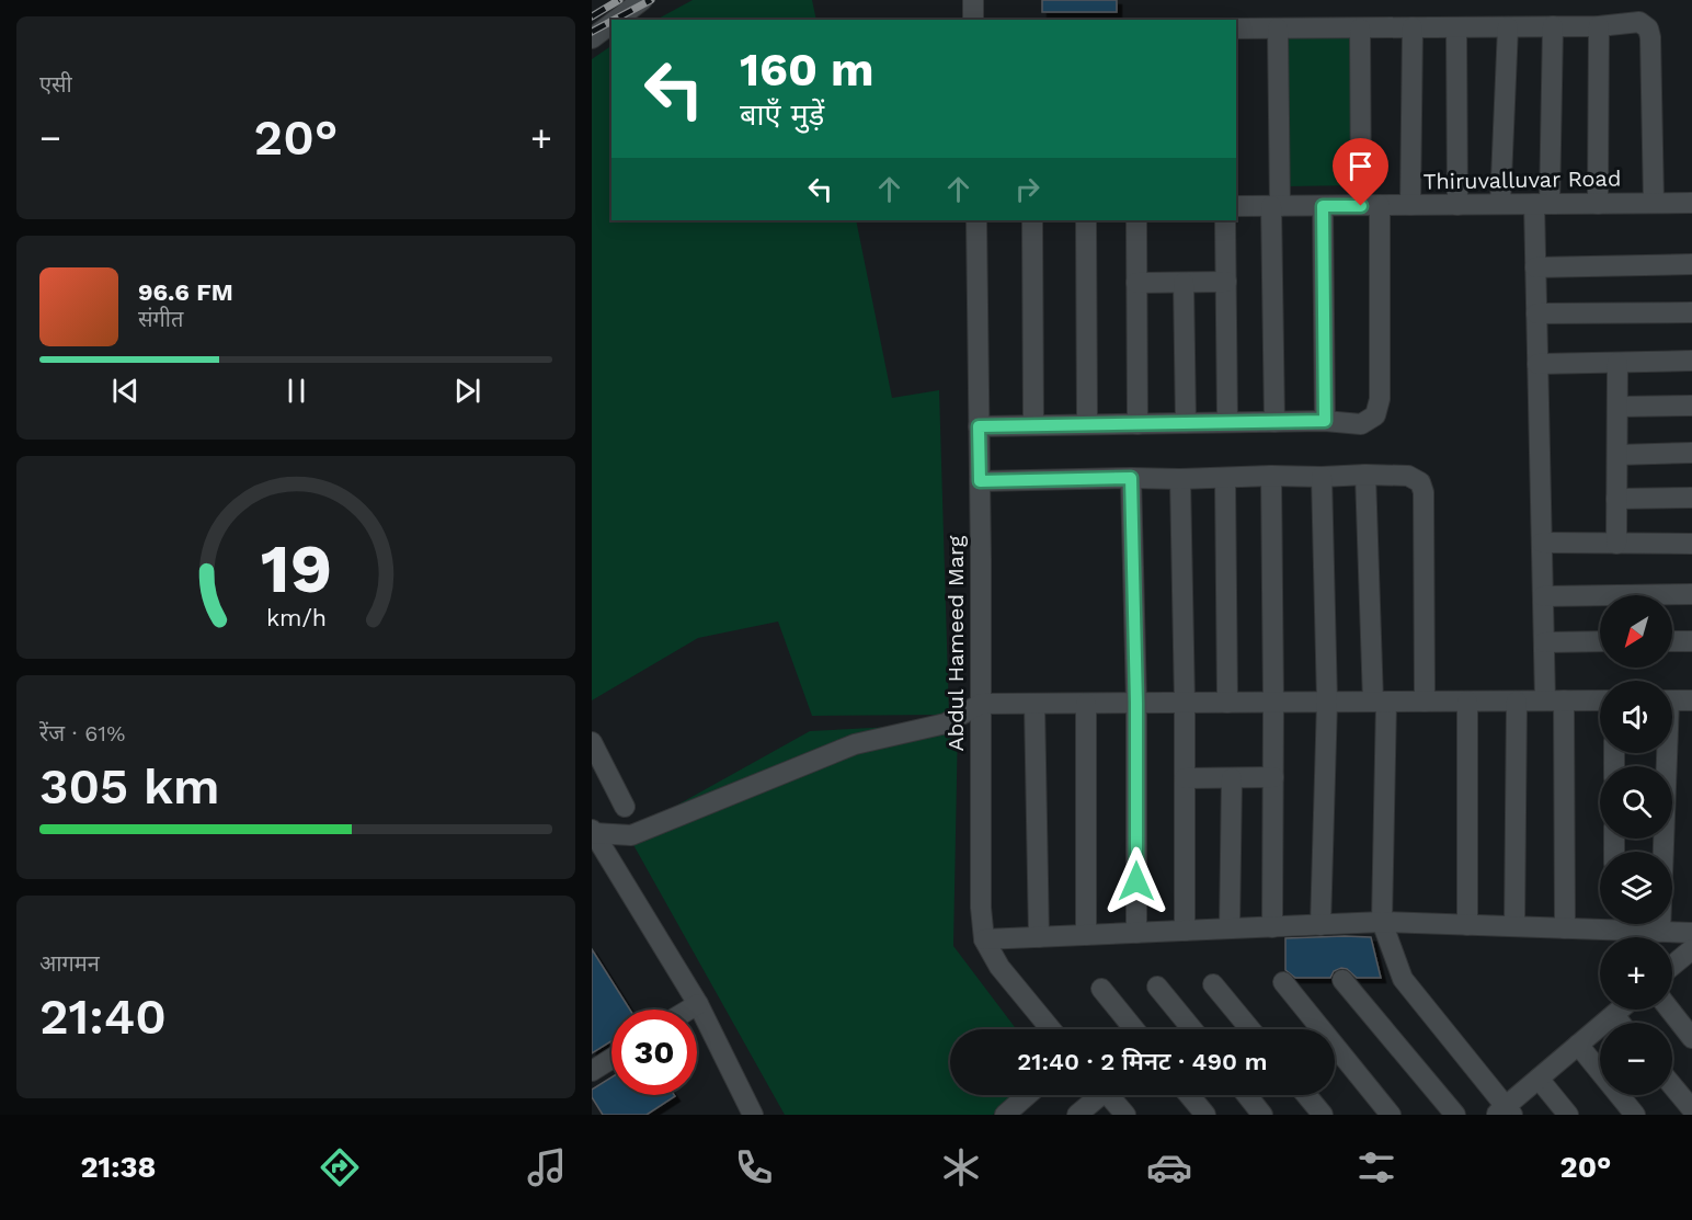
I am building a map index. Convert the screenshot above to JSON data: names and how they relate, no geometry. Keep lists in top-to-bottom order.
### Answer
{
  "streets": {
    "street": ["Thiruvalluvar Road", "Abdul Hameed Marg"]
  },
  "north": "bottom left",
  "page": {
    "tile": [
      "एसी",
      ["रेंज · 61%", "305 km"],
      ["आगमन", "21:40"]
    ],
    "turn": ["160 m", "बाएँ मुड़ें"],
    "heat": ["−", "20°", "+"],
    "song": ["96.6 FM", "संगीत"],
    "map_buttons": ["+", "−"],
    "limit": "30",
    "trip": "21:40 · 2 मिनट · 490 m",
    "tabs": ["21:38", "20°"],
    "gauge": ["19", "km/h"]
  }
}
